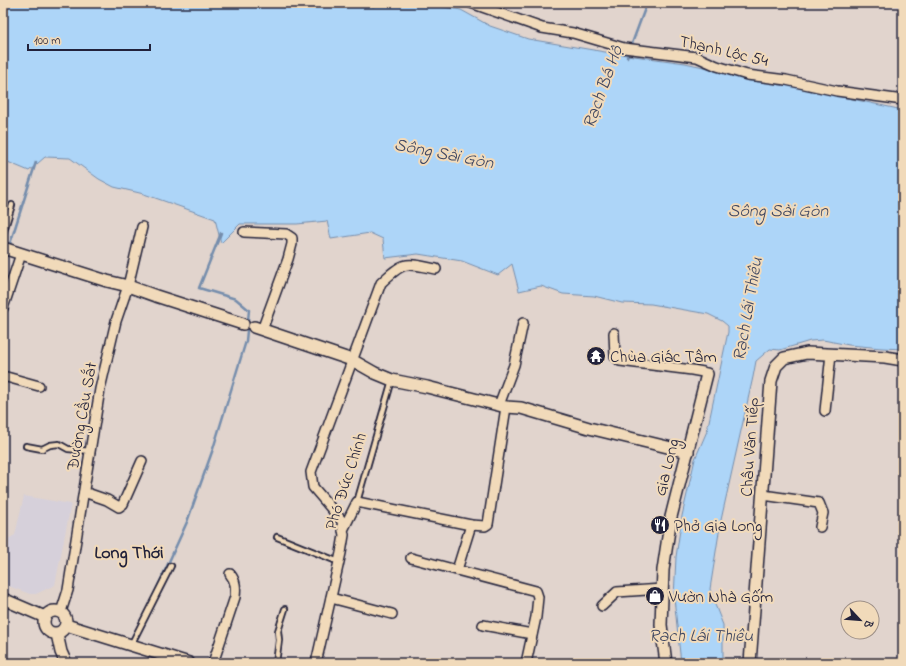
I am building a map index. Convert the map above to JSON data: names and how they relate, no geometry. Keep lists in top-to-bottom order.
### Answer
{
  "streets": {
    "street": [
      "Thạnh Lộc 54",
      "Đường Cầu Sắt",
      "Châu Văn Tiếp",
      "Gia Long",
      "Phó Đức Chính"
    ]
  },
  "districts": ["Long Thới"],
  "water": ["Rạch Bá Hộ", "Sông Sài Gòn", "Rạch Lái Thiêu"],
  "places": {
    "temple": ["Chùa Giác Tâm"],
    "restaurant": ["Phở Gia Long"],
    "shop": ["Vườn Nhà Gốm"]
  },
  "scale_bar": "100 m",
  "north": "bottom right"
}
